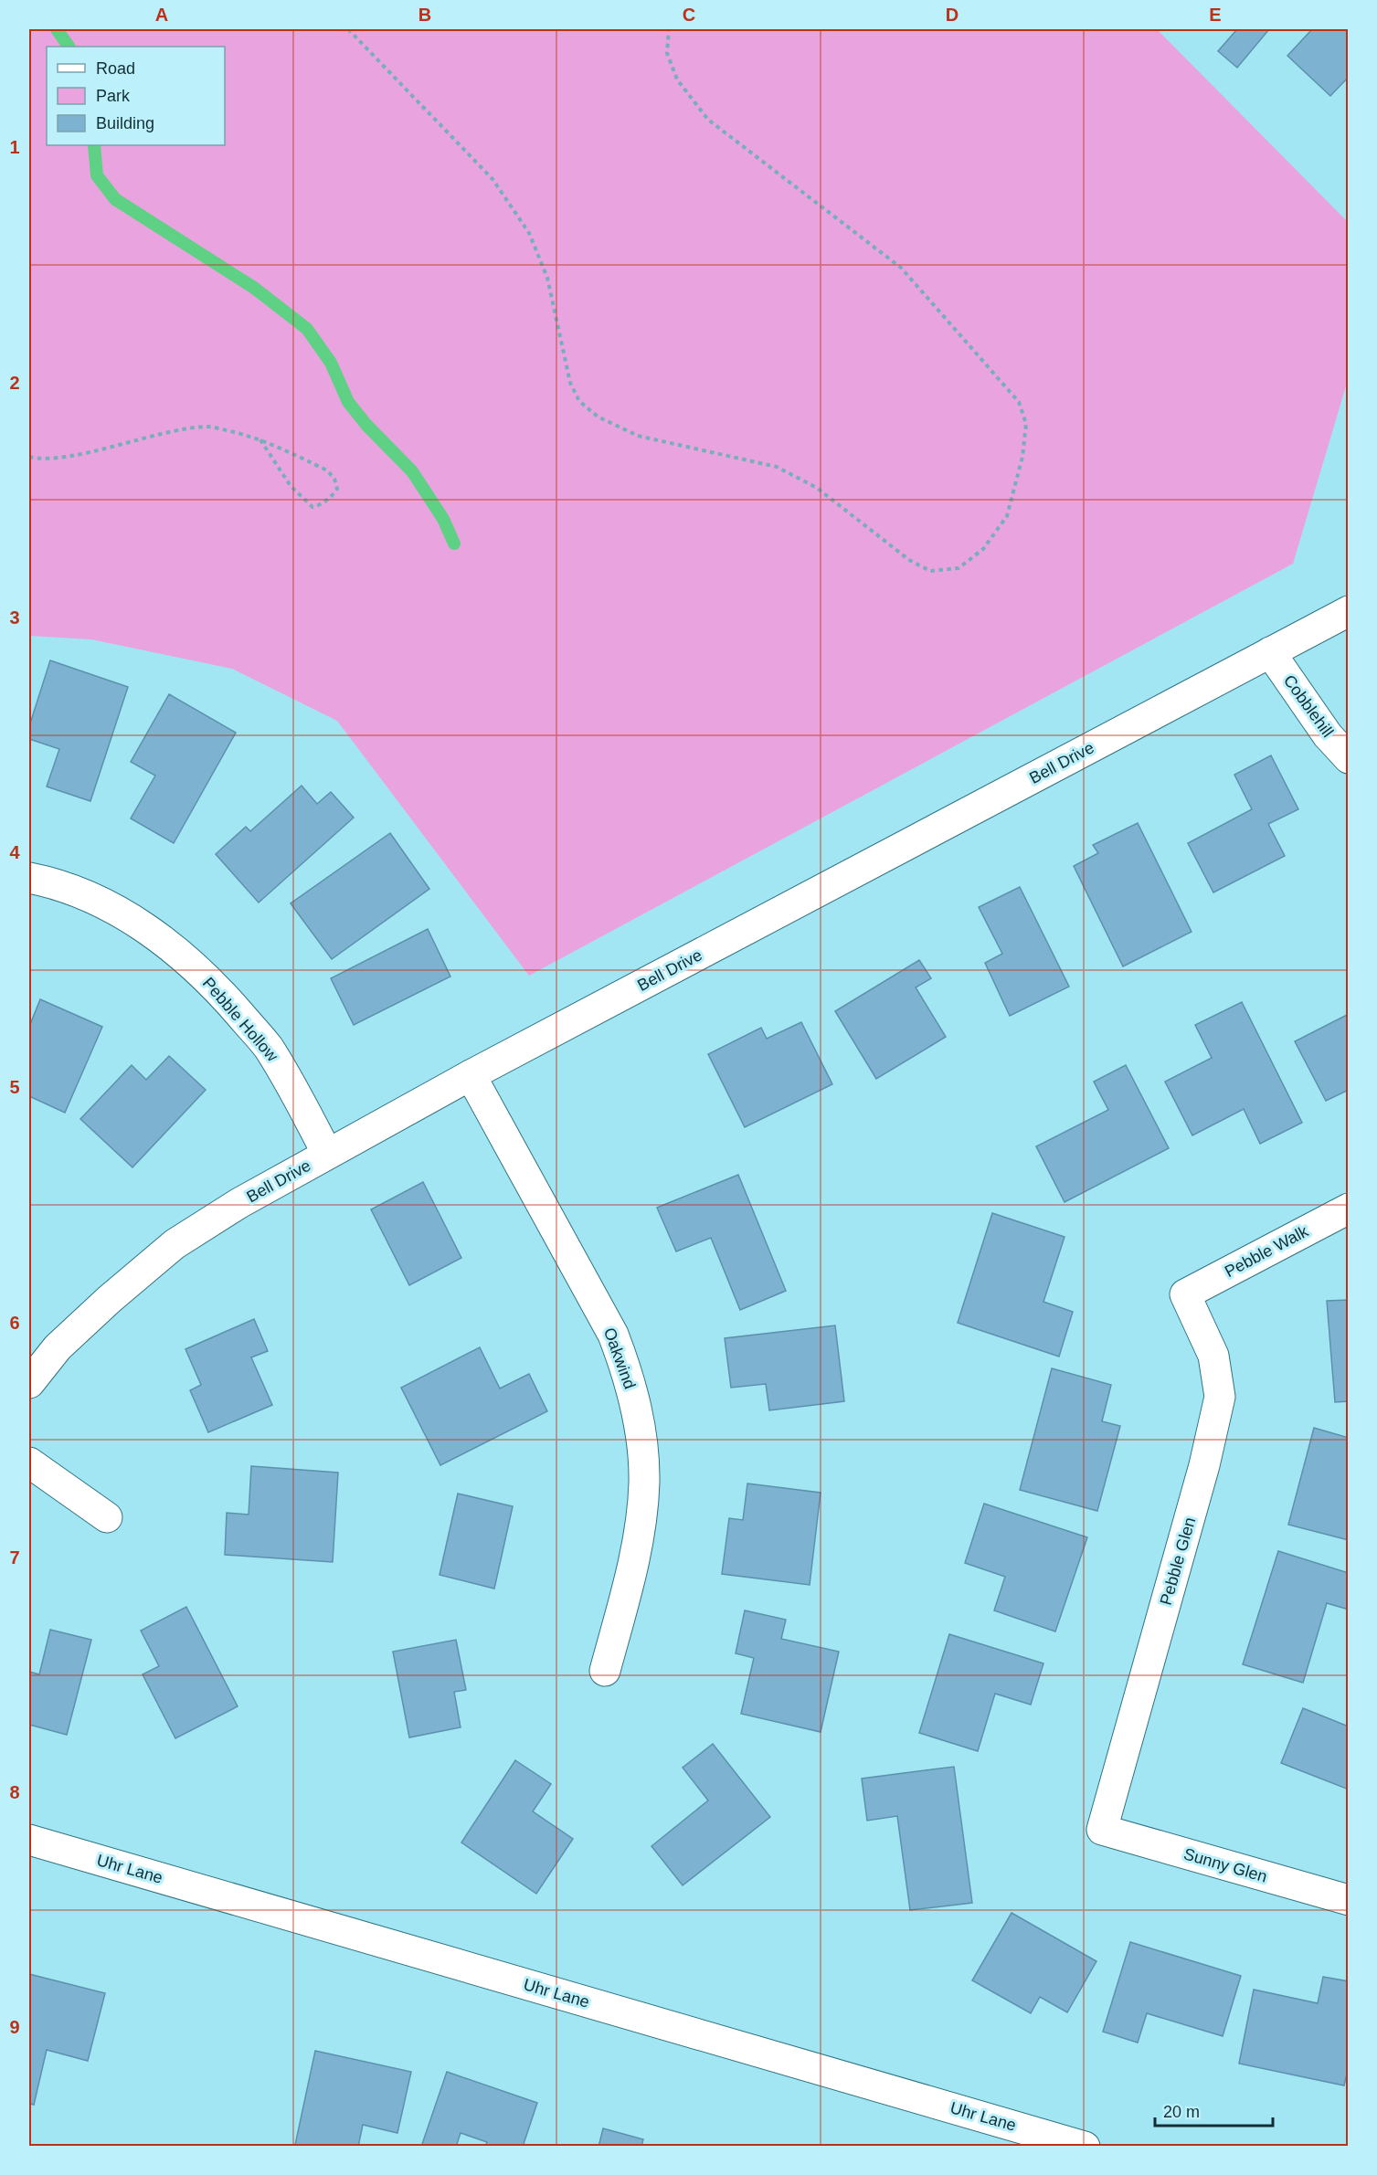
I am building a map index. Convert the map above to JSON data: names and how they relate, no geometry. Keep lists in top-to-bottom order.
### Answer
{
  "streets": {
    "street": [
      "Cobblehill",
      "Bell Drive",
      "Pebble Hollow",
      "Pebble Walk",
      "Oakwind",
      "Pebble Glen",
      "Sunny Glen",
      "Uhr Lane"
    ]
  },
  "crossings": [
    ["Cobblehill", "Bell Drive"],
    ["Bell Drive", "Pebble Hollow"],
    ["Bell Drive", "Oakwind"],
    ["Pebble Walk", "Pebble Glen"],
    ["Pebble Glen", "Sunny Glen"]
  ],
  "legend": ["Road", "Park", "Building"],
  "scale_bar": "20 m",
  "grid": {
    "columns": [
      "A",
      "B",
      "C",
      "D",
      "E"
    ],
    "rows": [
      "1",
      "2",
      "3",
      "4",
      "5",
      "6",
      "7",
      "8",
      "9"
    ]
  }
}
